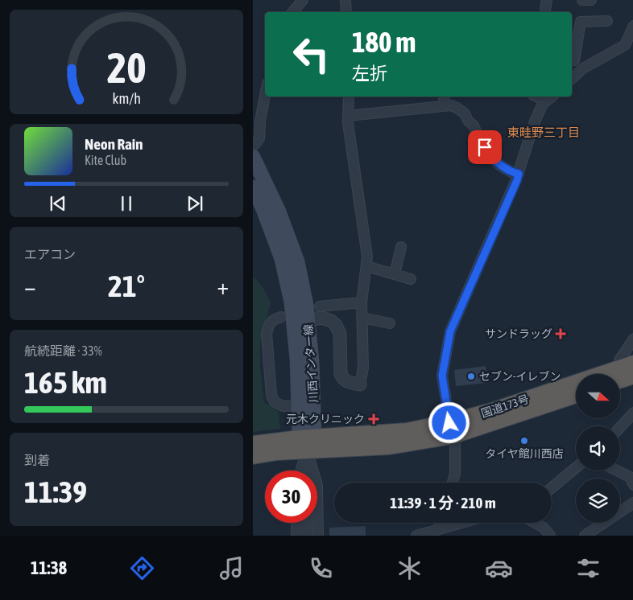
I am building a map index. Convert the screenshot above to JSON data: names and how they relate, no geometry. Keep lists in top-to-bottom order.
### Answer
{
  "streets": {
    "highway": ["国道173号"],
    "main road": ["川西インター線"]
  },
  "crossings": [
    ["川西インター線", "国道173号"]
  ],
  "districts": ["東畦野三丁目"],
  "places": {
    "health": ["サンドラッグ", "元木クリニック"],
    "other": ["セブン-イレブン", "タイヤ館川西店"]
  },
  "north": "right",
  "page": {
    "turn": ["180 m", "左折"],
    "song": ["Neon Rain", "Kite Club"],
    "tile": [
      "エアコン",
      ["航続距離 · 33%", "165 km"],
      ["到着", "11:39"]
    ],
    "heat": ["−", "21°", "+"],
    "limit": "30",
    "trip": "11:39 · 1 分 · 210 m",
    "tabs": "11:38",
    "gauge": ["20", "km/h"]
  }
}
